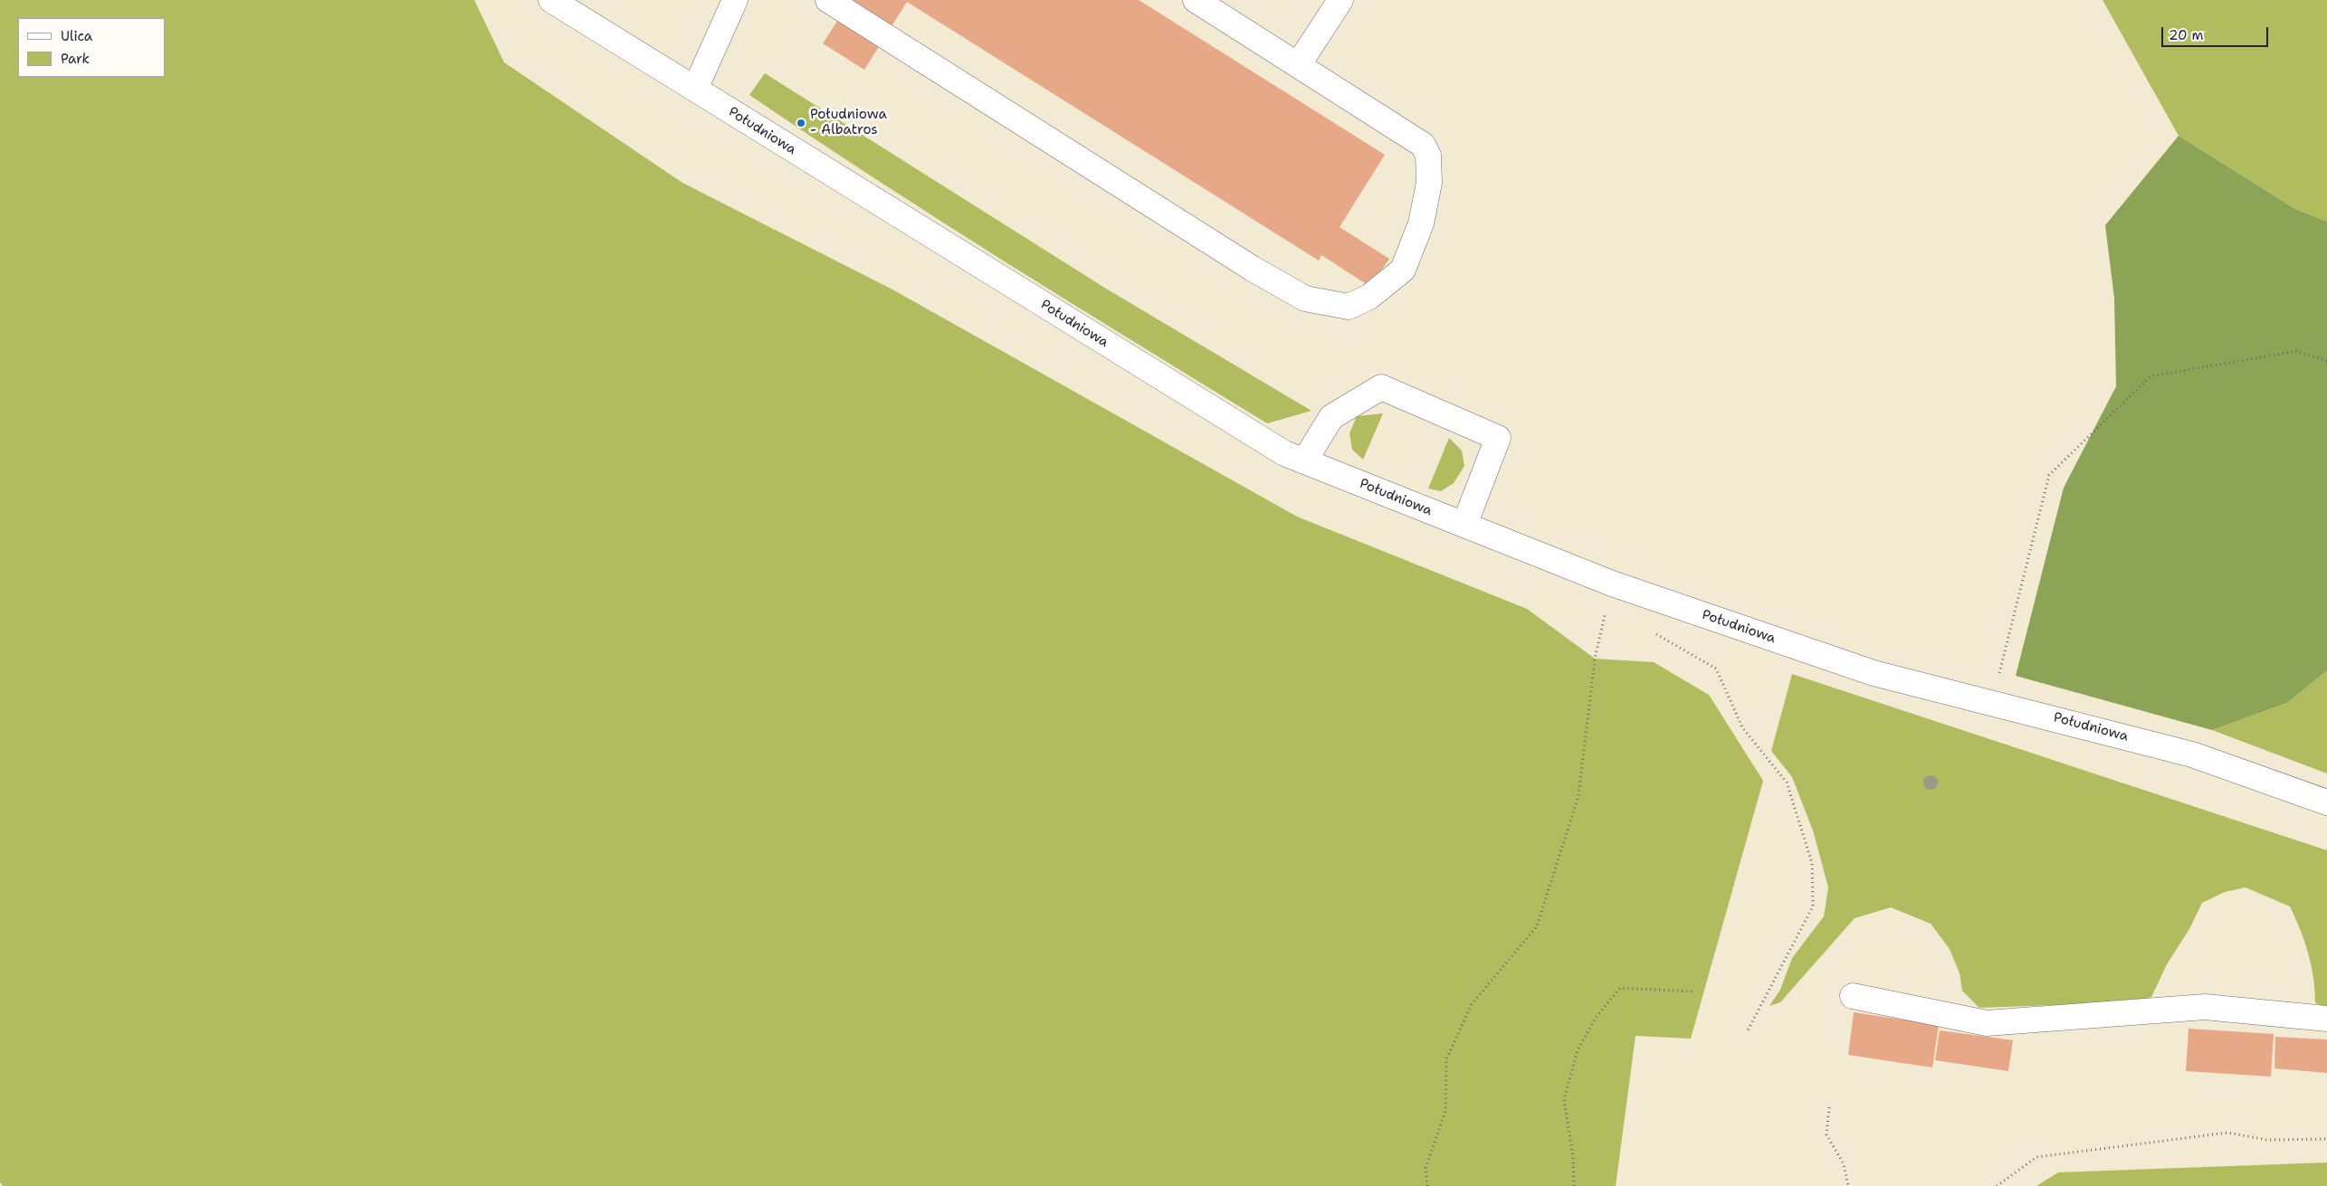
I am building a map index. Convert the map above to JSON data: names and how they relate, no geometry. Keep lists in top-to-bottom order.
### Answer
{
  "streets": {
    "street": ["Południowa"]
  },
  "places": ["Południowa - Albatros"],
  "legend": ["Ulica", "Park"],
  "scale_bar": "20 m"
}
